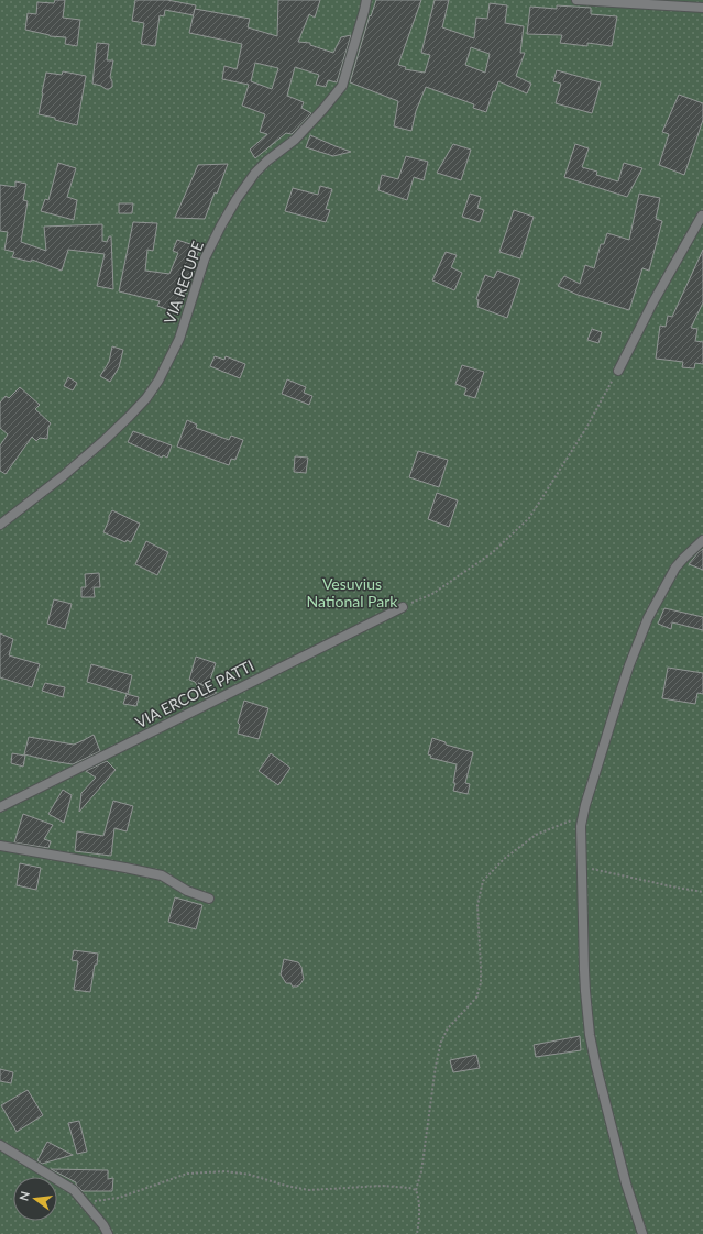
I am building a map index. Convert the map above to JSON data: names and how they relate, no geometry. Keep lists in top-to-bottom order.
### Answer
{
  "streets": {
    "street": ["VIA RECUPE", "VIA ERCOLE PATTI"]
  },
  "parks": ["Vesuvius National Park"],
  "north": "left"
}
